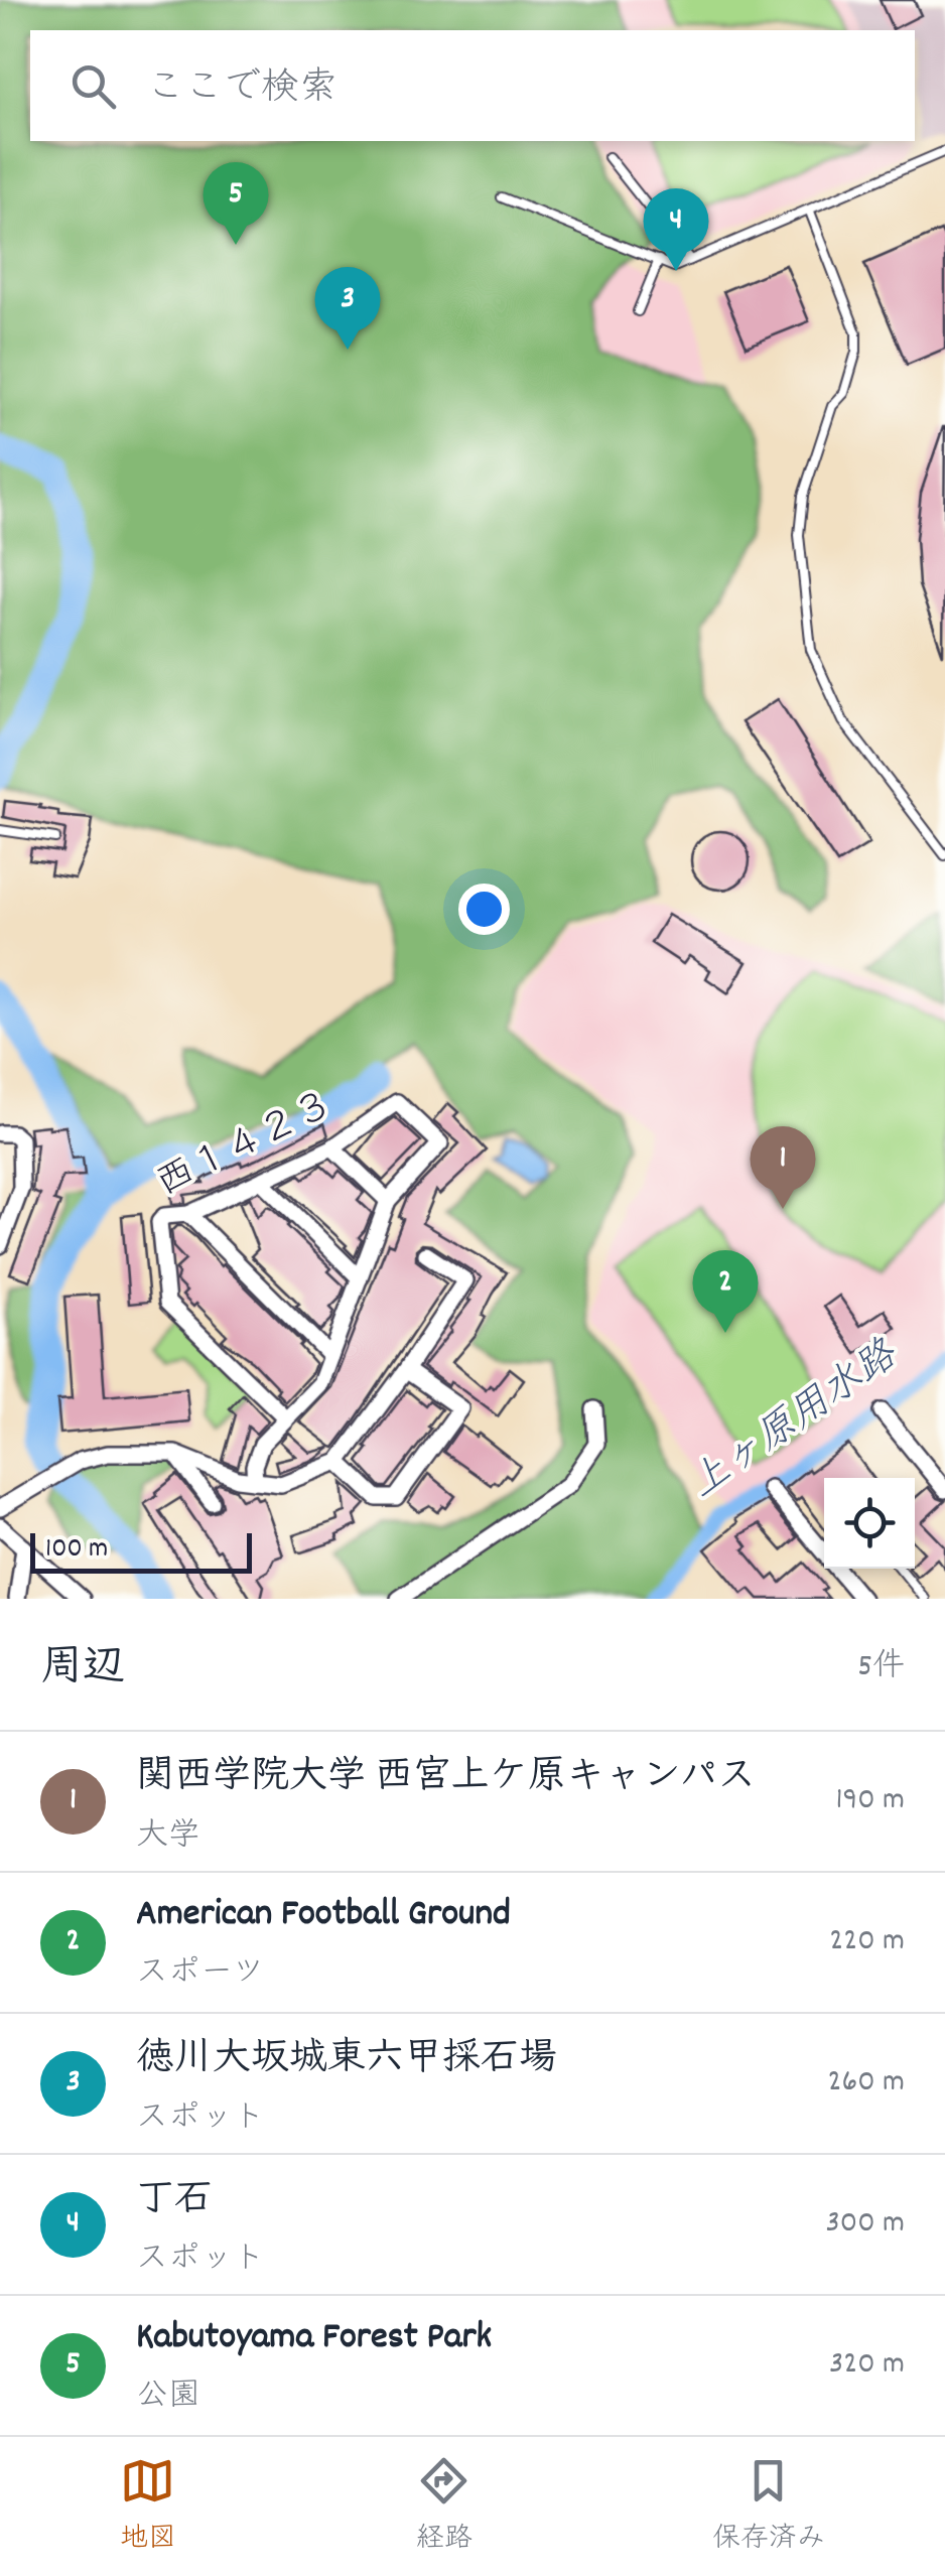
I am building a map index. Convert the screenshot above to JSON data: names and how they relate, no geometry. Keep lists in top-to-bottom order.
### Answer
{
  "streets": {
    "street": ["西１４２３"]
  },
  "water": ["上ヶ原用水路"],
  "scale_bar": "100 m",
  "page": {
    "search": "ここで検索",
    "pins": [
      "5",
      "4",
      "3",
      "1",
      "2"
    ],
    "scale": "100 m",
    "heading": ["周辺", "5件"],
    "list": [
      {
        "mark": "1",
        "name": "関西学院大学 西宮上ケ原キャンパス",
        "note": "大学",
        "value": "190 m"
      },
      {
        "mark": "2",
        "name": "American Football Ground",
        "note": "スポーツ",
        "value": "220 m"
      },
      {
        "mark": "3",
        "name": "徳川大坂城東六甲採石場",
        "note": "スポット",
        "value": "260 m"
      },
      {
        "mark": "4",
        "name": "丁石",
        "note": "スポット",
        "value": "300 m"
      },
      {
        "mark": "5",
        "name": "Kabutoyama Forest Park",
        "note": "公園",
        "value": "320 m"
      }
    ],
    "nav": ["地図", "経路", "保存済み"]
  }
}
